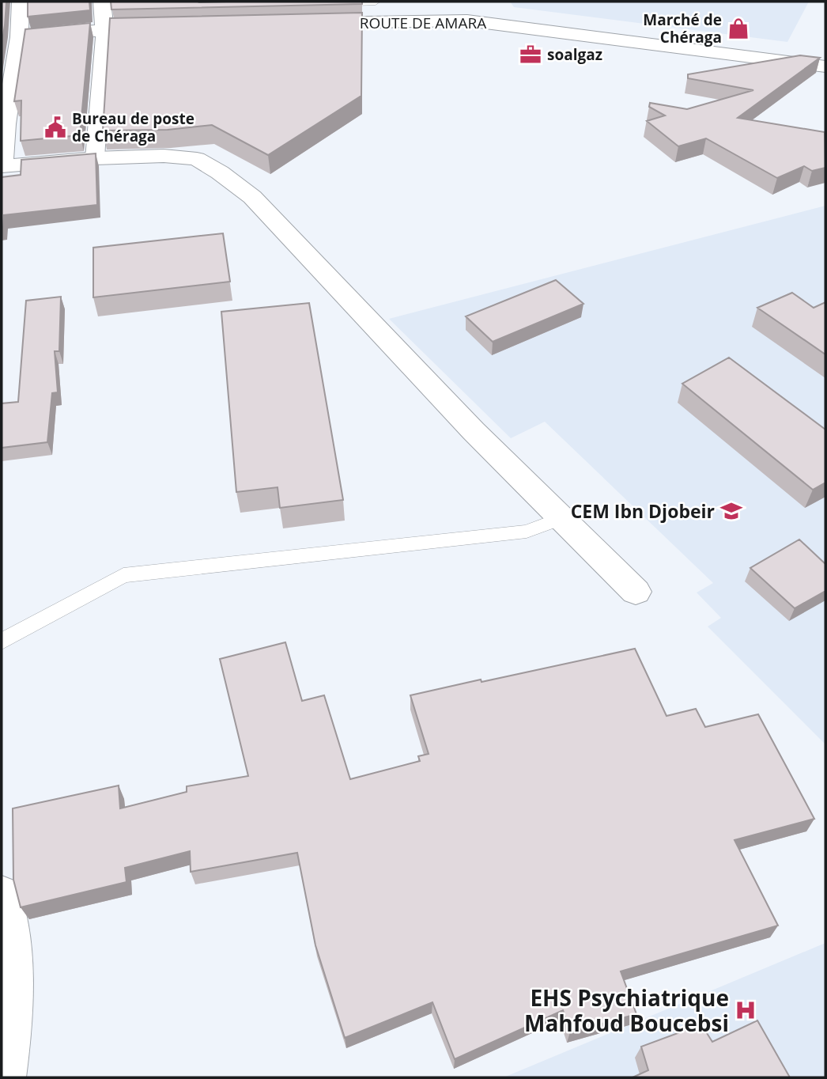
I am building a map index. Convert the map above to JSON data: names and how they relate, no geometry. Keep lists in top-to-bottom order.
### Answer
{
  "streets": {
    "street": ["ROUTE DE AMARA"]
  },
  "places": {
    "shop": ["Marché de Chéraga"],
    "office": ["soalgaz"],
    "public building": ["Bureau de poste de Chéraga"],
    "school or university": ["CEM Ibn Djobeir"],
    "hospital": ["EHS Psychiatrique Mahfoud Boucebsi"]
  }
}
